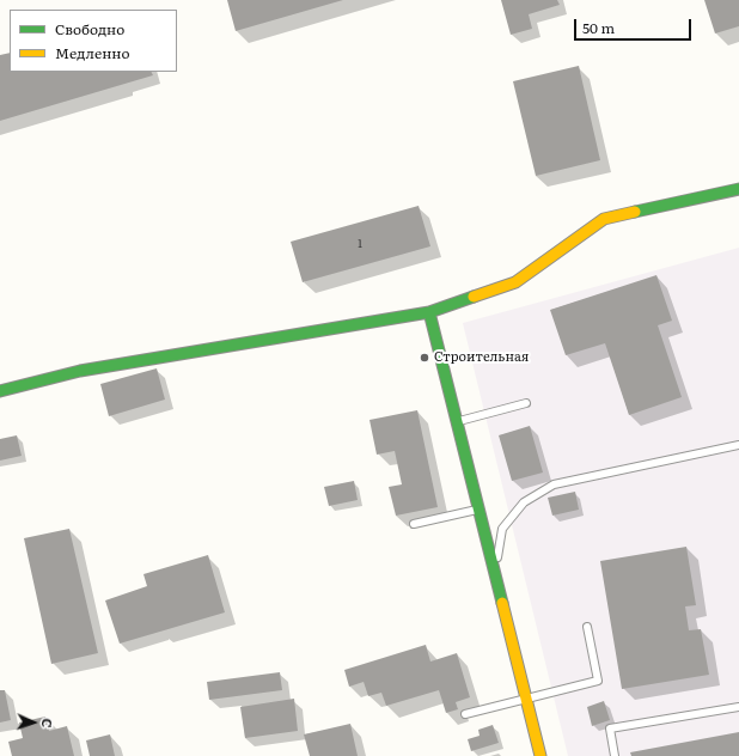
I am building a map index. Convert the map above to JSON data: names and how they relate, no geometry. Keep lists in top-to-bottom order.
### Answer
{
  "places": ["Строительная"],
  "house_numbers": ["1"],
  "legend": ["Свободно", "Медленно"],
  "scale_bar": "50 m",
  "north": "right"
}
